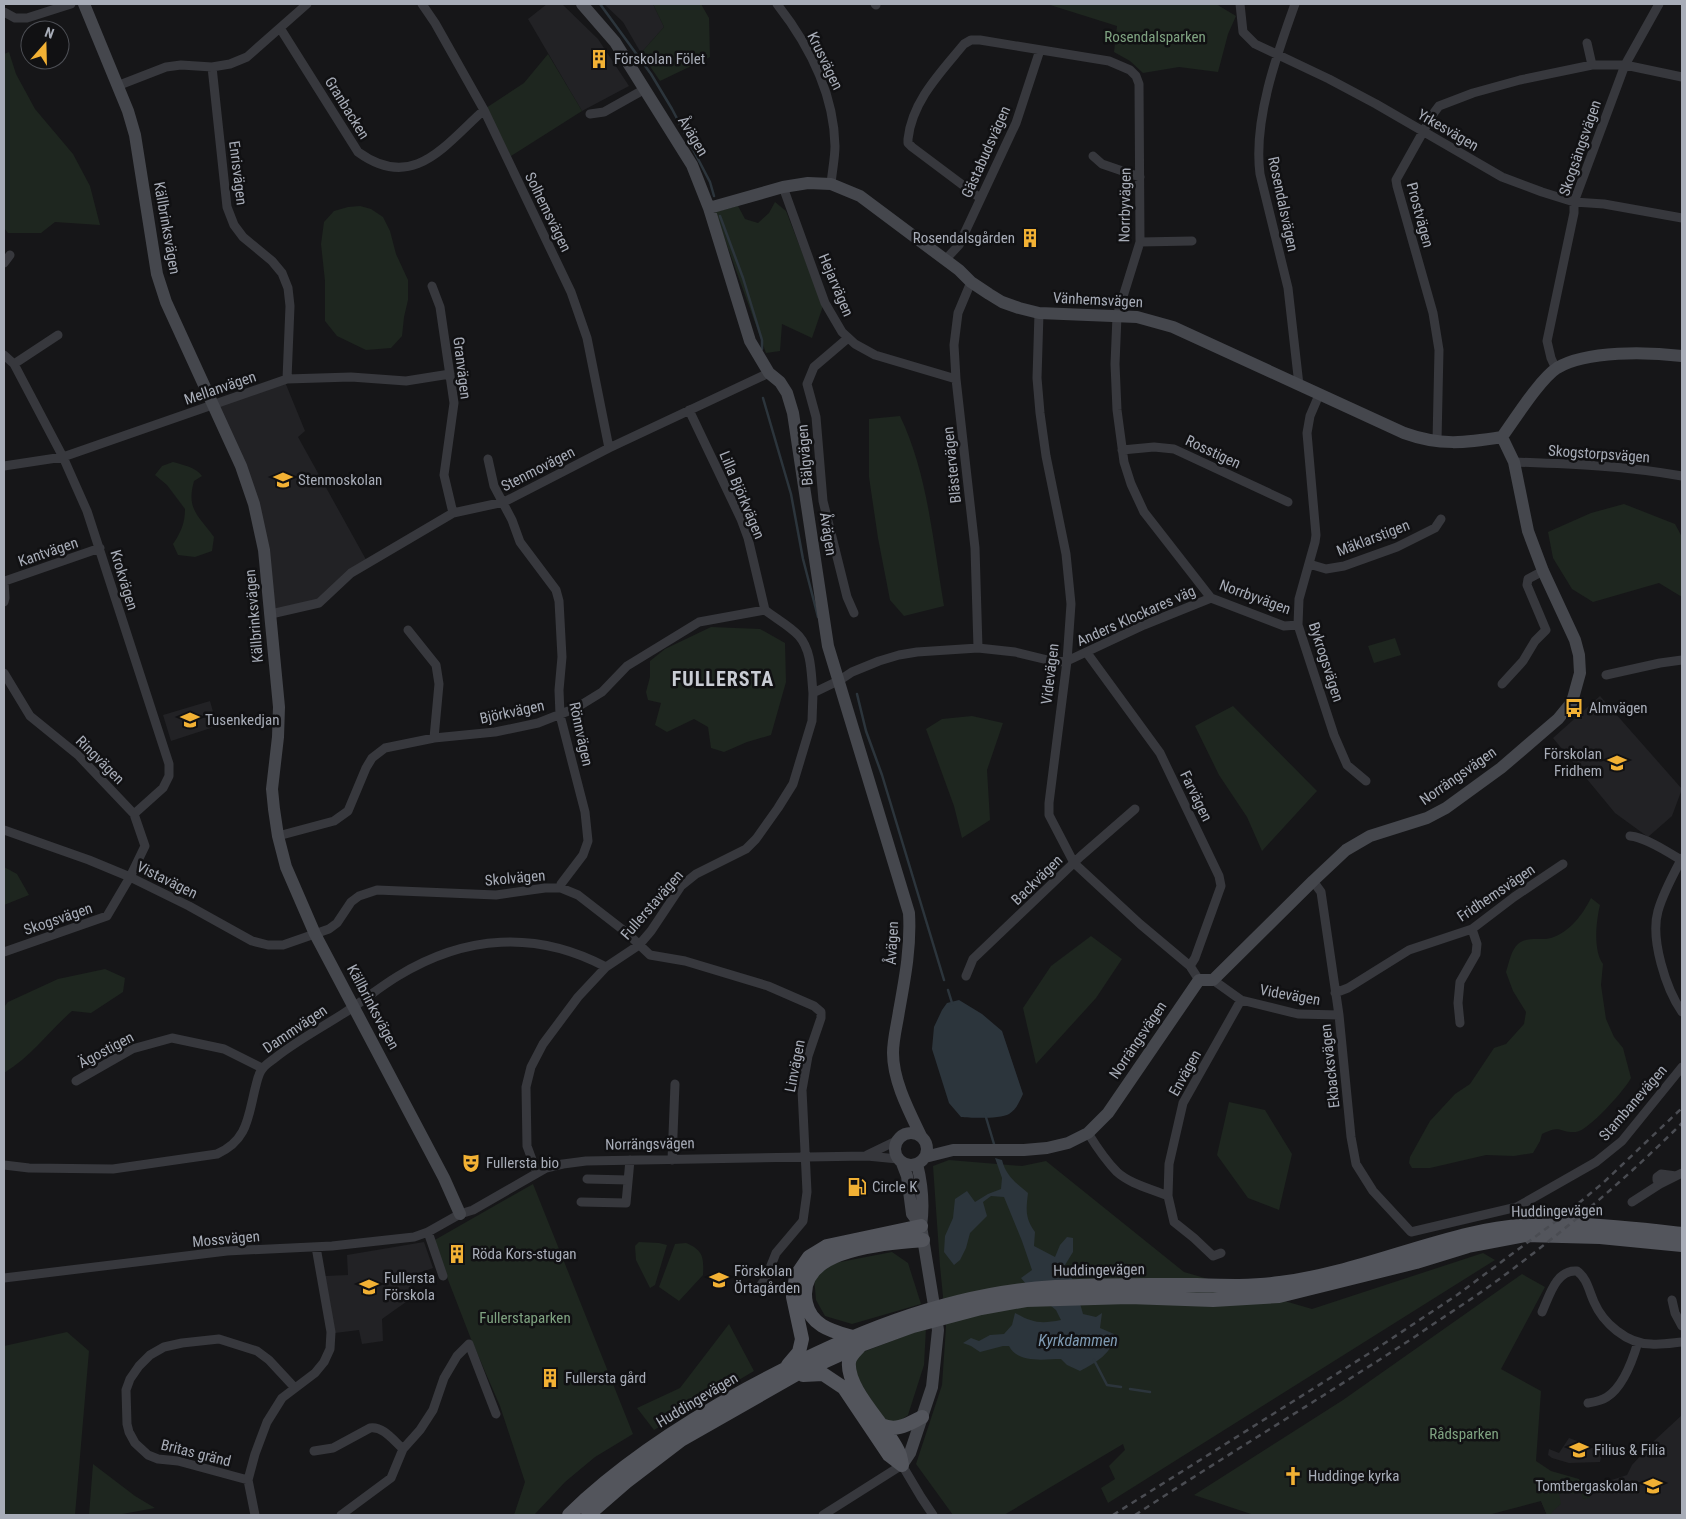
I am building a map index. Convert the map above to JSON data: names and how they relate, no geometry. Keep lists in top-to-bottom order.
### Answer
{
  "streets": {
    "main road": ["Huddingevägen"],
    "street": [
      "Krusvägen",
      "Granbacken",
      "Yrkesvägen",
      "Åvägen",
      "Skogsängsvägen",
      "Gästabudsvägen",
      "Enrisvägen",
      "Rosendalsvägen",
      "Norrbyvägen",
      "Solhemsvägen",
      "Prostvägen",
      "Källbrinksvägen",
      "Hejarvägen",
      "Vänhemsvägen",
      "Granvägen",
      "Mellanvägen",
      "Rosstigen",
      "Skogstorpsvägen",
      "Bälgvägen",
      "Blästervägen",
      "Stenmovägen",
      "Lilla Björkvägen",
      "Mäklarstigen",
      "Kantvägen",
      "Krokvägen",
      "Anders Klockares väg",
      "Bykrogsvägen",
      "Videvägen",
      "Björkvägen",
      "Rönnvägen",
      "Ringvägen",
      "Norrängsvägen",
      "Farvägen",
      "Skolvägen",
      "Vistavägen",
      "Backvägen",
      "Fridhemsvägen",
      "Fullerstavägen",
      "Skogsvägen",
      "Dammvägen",
      "Ägostigen",
      "Linvägen",
      "Ekbacksvägen",
      "Envägen",
      "Stambanevägen",
      "Mossvägen",
      "Britas gränd"
    ]
  },
  "crossings": [
    ["Krusvägen", "Vänhemsvägen"],
    ["Granbacken", "Solhemsvägen"],
    ["Yrkesvägen", "Skogsängsvägen"],
    ["Yrkesvägen", "Rosendalsvägen"],
    ["Yrkesvägen", "Prostvägen"],
    ["Åvägen", "Vänhemsvägen"],
    ["Åvägen", "Stenmovägen"],
    ["Åvägen", "Anders Klockares väg"],
    ["Åvägen", "Norrängsvägen"],
    ["Skogsängsvägen", "Prostvägen"],
    ["Gästabudsvägen", "Norrbyvägen"],
    ["Gästabudsvägen", "Vänhemsvägen"],
    ["Enrisvägen", "Mellanvägen"],
    ["Rosendalsvägen", "Vänhemsvägen"],
    ["Norrbyvägen", "Vänhemsvägen"],
    ["Norrbyvägen", "Rosstigen"],
    ["Norrbyvägen", "Anders Klockares väg"],
    ["Norrbyvägen", "Bykrogsvägen"],
    ["Solhemsvägen", "Stenmovägen"],
    ["Prostvägen", "Vänhemsvägen"],
    ["Källbrinksvägen", "Mellanvägen"],
    ["Källbrinksvägen", "Stenmovägen"],
    ["Källbrinksvägen", "Björkvägen"],
    ["Källbrinksvägen", "Norrängsvägen"],
    ["Källbrinksvägen", "Skolvägen"],
    ["Källbrinksvägen", "Vistavägen"],
    ["Källbrinksvägen", "Dammvägen"],
    ["Hejarvägen", "Vänhemsvägen"],
    ["Hejarvägen", "Bälgvägen"],
    ["Hejarvägen", "Blästervägen"],
    ["Vänhemsvägen", "Blästervägen"],
    ["Vänhemsvägen", "Bykrogsvägen"],
    ["Vänhemsvägen", "Videvägen"],
    ["Vänhemsvägen", "Norrängsvägen"],
    ["Granvägen", "Mellanvägen"],
    ["Granvägen", "Stenmovägen"],
    ["Mellanvägen", "Krokvägen"],
    ["Skogstorpsvägen", "Norrängsvägen"],
    ["Blästervägen", "Anders Klockares väg"],
    ["Stenmovägen", "Lilla Björkvägen"],
    ["Stenmovägen", "Rönnvägen"],
    ["Lilla Björkvägen", "Björkvägen"],
    ["Mäklarstigen", "Bykrogsvägen"],
    ["Kantvägen", "Krokvägen"],
    ["Krokvägen", "Ringvägen"],
    ["Anders Klockares väg", "Videvägen"],
    ["Anders Klockares väg", "Farvägen"],
    ["Videvägen", "Norrängsvägen"],
    ["Videvägen", "Farvägen"],
    ["Videvägen", "Backvägen"],
    ["Videvägen", "Ekbacksvägen"],
    ["Videvägen", "Envägen"],
    ["Björkvägen", "Rönnvägen"],
    ["Rönnvägen", "Skolvägen"],
    ["Ringvägen", "Vistavägen"],
    ["Ringvägen", "Skogsvägen"],
    ["Norrängsvägen", "Fullerstavägen"],
    ["Norrängsvägen", "Linvägen"],
    ["Norrängsvägen", "Ekbacksvägen"],
    ["Norrängsvägen", "Mossvägen"],
    ["Skolvägen", "Vistavägen"],
    ["Skolvägen", "Fullerstavägen"],
    ["Skolvägen", "Linvägen"],
    ["Vistavägen", "Skogsvägen"],
    ["Fridhemsvägen", "Ekbacksvägen"],
    ["Fullerstavägen", "Dammvägen"],
    ["Dammvägen", "Ägostigen"],
    ["Ekbacksvägen", "Stambanevägen"]
  ],
  "districts": ["FULLERSTA"],
  "water": ["Kyrkdammen"],
  "parks": ["Rosendalsparken", "Fullerstaparken", "Rådsparken"],
  "places": {
    "building": [
      "Förskolan Fölet",
      "Rosendalsgården",
      "Röda Kors-stugan",
      "Fullersta gård"
    ],
    "school or university": [
      "Stenmoskolan",
      "Tusenkedjan",
      "Förskolan Fridhem",
      "Förskolan Örtagården",
      "Fullersta Förskola",
      "Filius & Filia",
      "Tomtbergaskolan"
    ],
    "bus stop": ["Almvägen"],
    "theatre": ["Fullersta bio"],
    "fuel station": ["Circle K"],
    "church": ["Huddinge kyrka"]
  },
  "north": "top"
}
